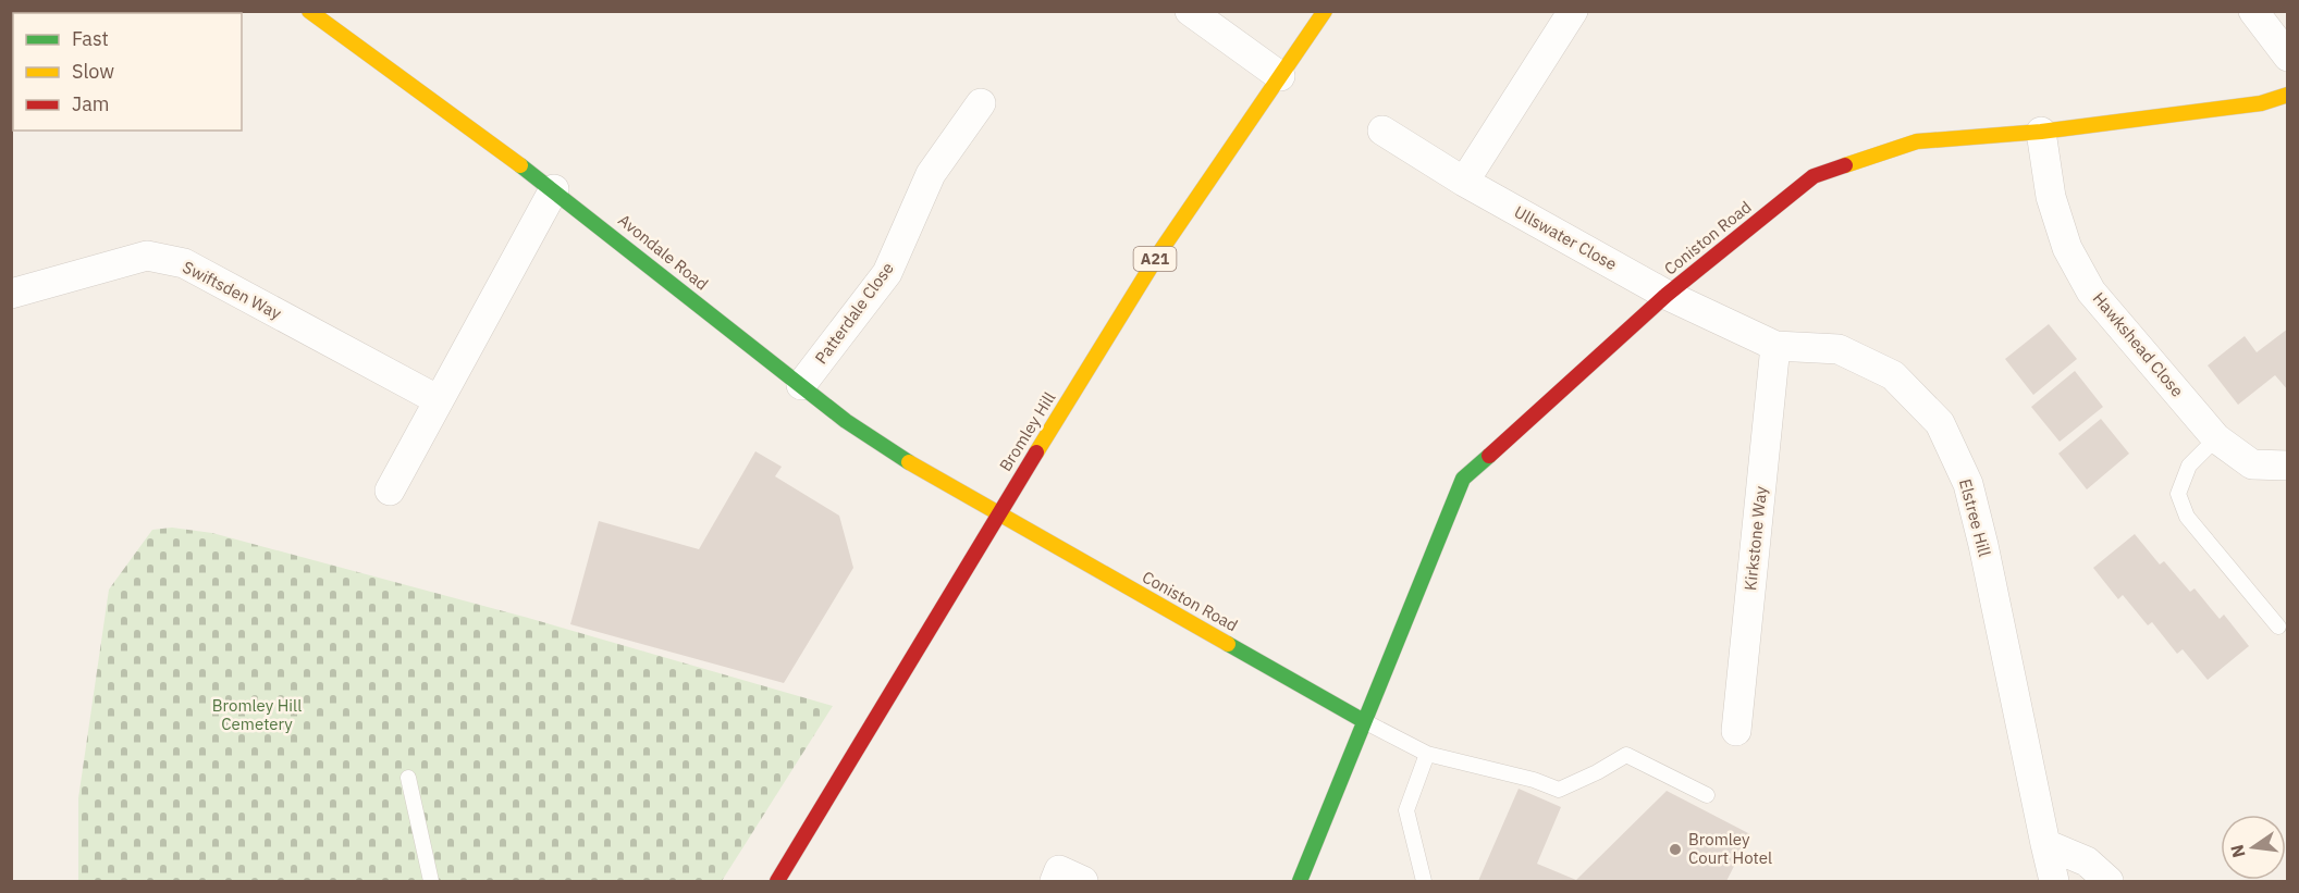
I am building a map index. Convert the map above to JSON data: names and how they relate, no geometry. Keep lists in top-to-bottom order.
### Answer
{
  "streets": {
    "street": [
      "Ullswater Close",
      "Coniston Road",
      "Avondale Road",
      "A21",
      "Swiftsden Way",
      "Patterdale Close",
      "Hawkshead Close",
      "Bromley Hill",
      "Elstree Hill",
      "Kirkstone Way"
    ]
  },
  "crossings": [
    ["Ullswater Close", "Coniston Road"],
    ["Ullswater Close", "Elstree Hill"],
    ["Coniston Road", "Avondale Road"],
    ["Coniston Road", "Hawkshead Close"],
    ["Coniston Road", "Bromley Hill"],
    ["Coniston Road", "Elstree Hill"],
    ["Avondale Road", "Patterdale Close"],
    ["Avondale Road", "Bromley Hill"],
    ["Elstree Hill", "Kirkstone Way"]
  ],
  "parks": ["Bromley Hill Cemetery"],
  "places": ["Bromley Court Hotel"],
  "legend": ["Fast", "Slow", "Jam"],
  "north": "left"
}
